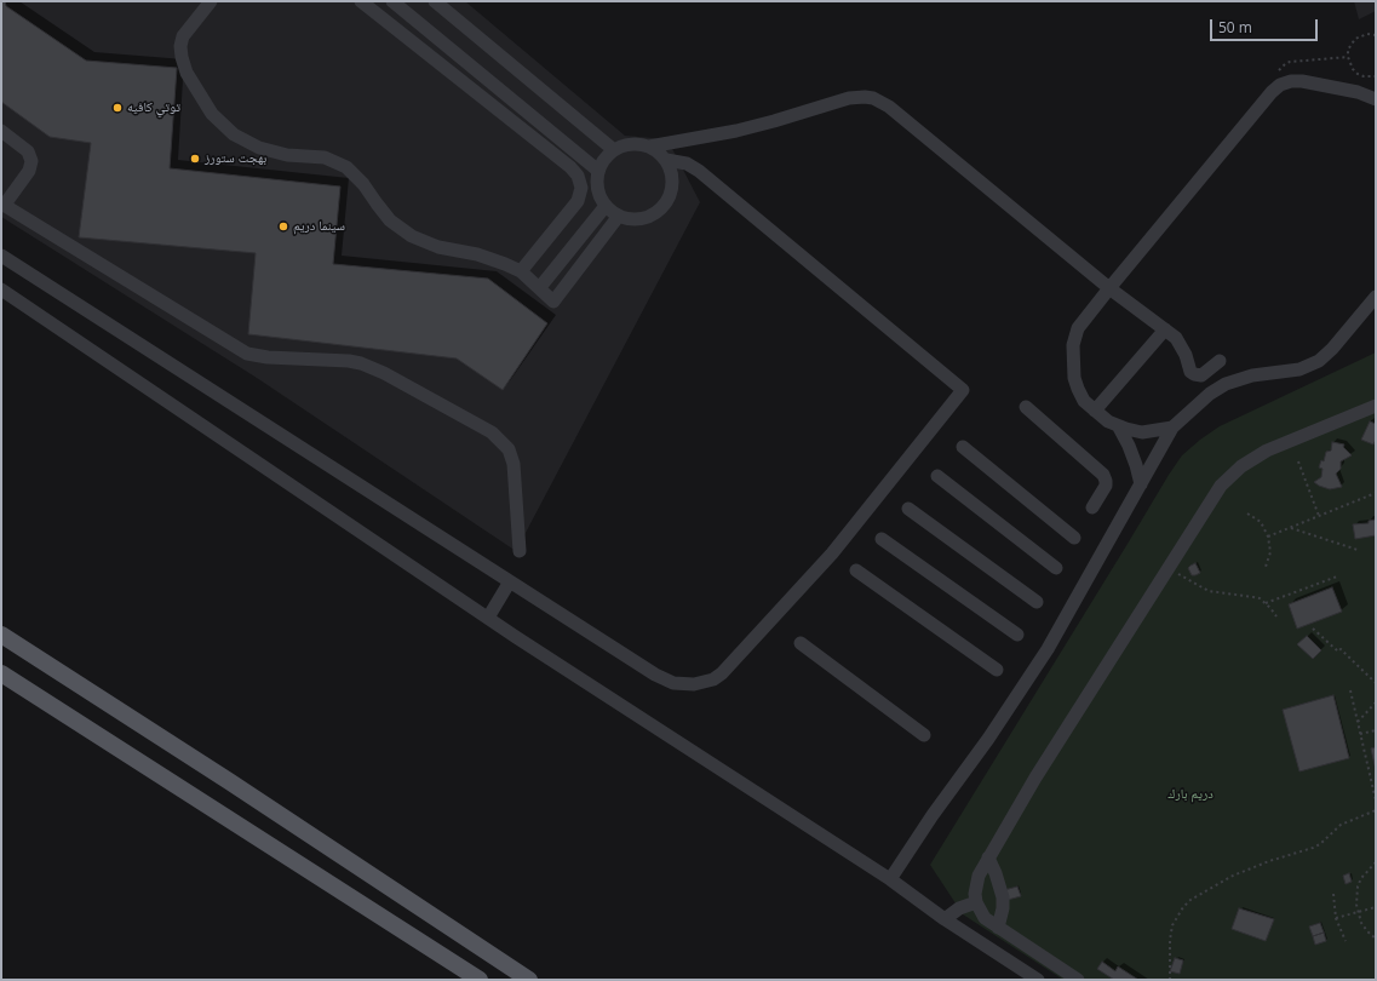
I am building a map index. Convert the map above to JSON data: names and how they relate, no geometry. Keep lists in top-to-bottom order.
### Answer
{
  "parks": ["دريم بارك"],
  "places": ["توتي كافيه", "بهجت ستورز", "سينما دريم"],
  "scale_bar": "50 m"
}
